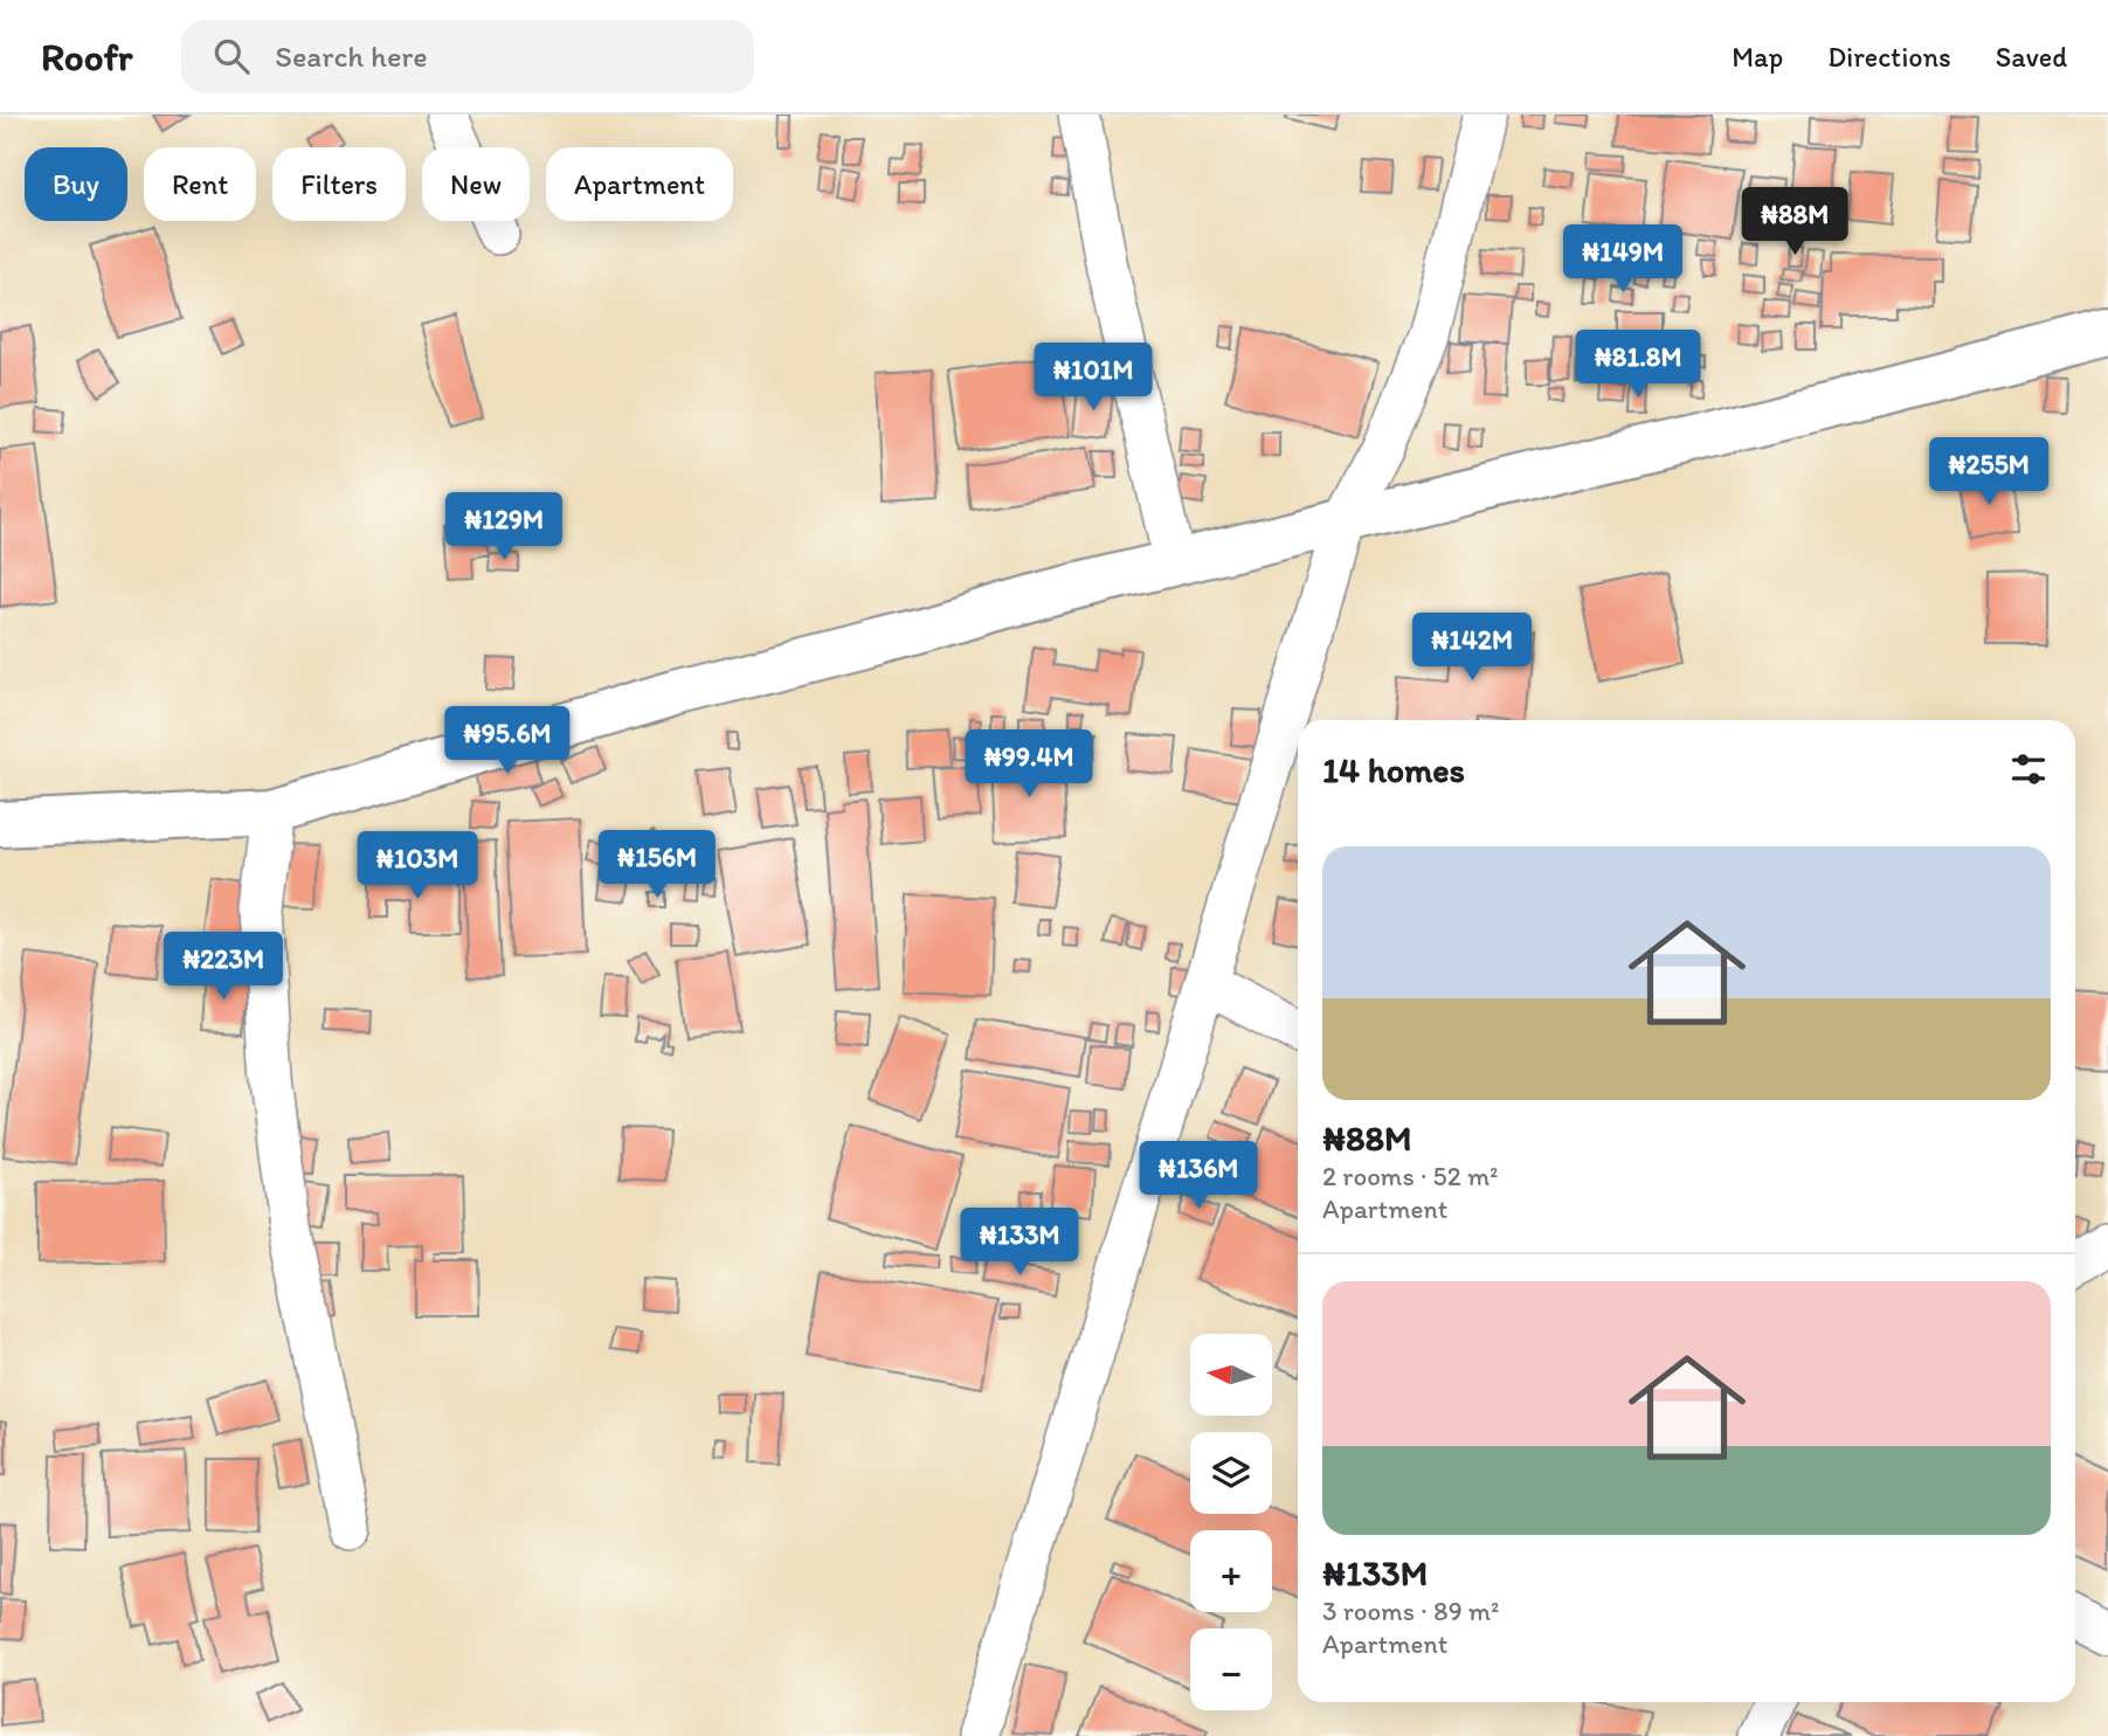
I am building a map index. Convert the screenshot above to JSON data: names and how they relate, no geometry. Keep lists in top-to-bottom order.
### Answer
{
  "north": "left",
  "page": {
    "header": "Roofr",
    "search": "Search here",
    "nav": ["Map", "Directions", "Saved"],
    "chip": [
      "Buy",
      "Rent",
      "Filters",
      "New",
      "Apartment"
    ],
    "price": [
      "₦88M",
      "₦149M",
      "₦81.8M",
      "₦101M",
      "₦255M",
      "₦129M",
      "₦142M",
      "₦95.6M",
      "₦99.4M",
      "₦156M",
      "₦103M",
      "₦223M",
      "₦136M",
      "₦133M"
    ],
    "heading": "14 homes",
    "list": [
      {
        "name": "₦88M",
        "note": "2 rooms · 52 m² · Apartment"
      },
      {
        "name": "₦133M",
        "note": "3 rooms · 89 m² · Apartment"
      }
    ],
    "map_buttons": ["+", "−"]
  }
}
